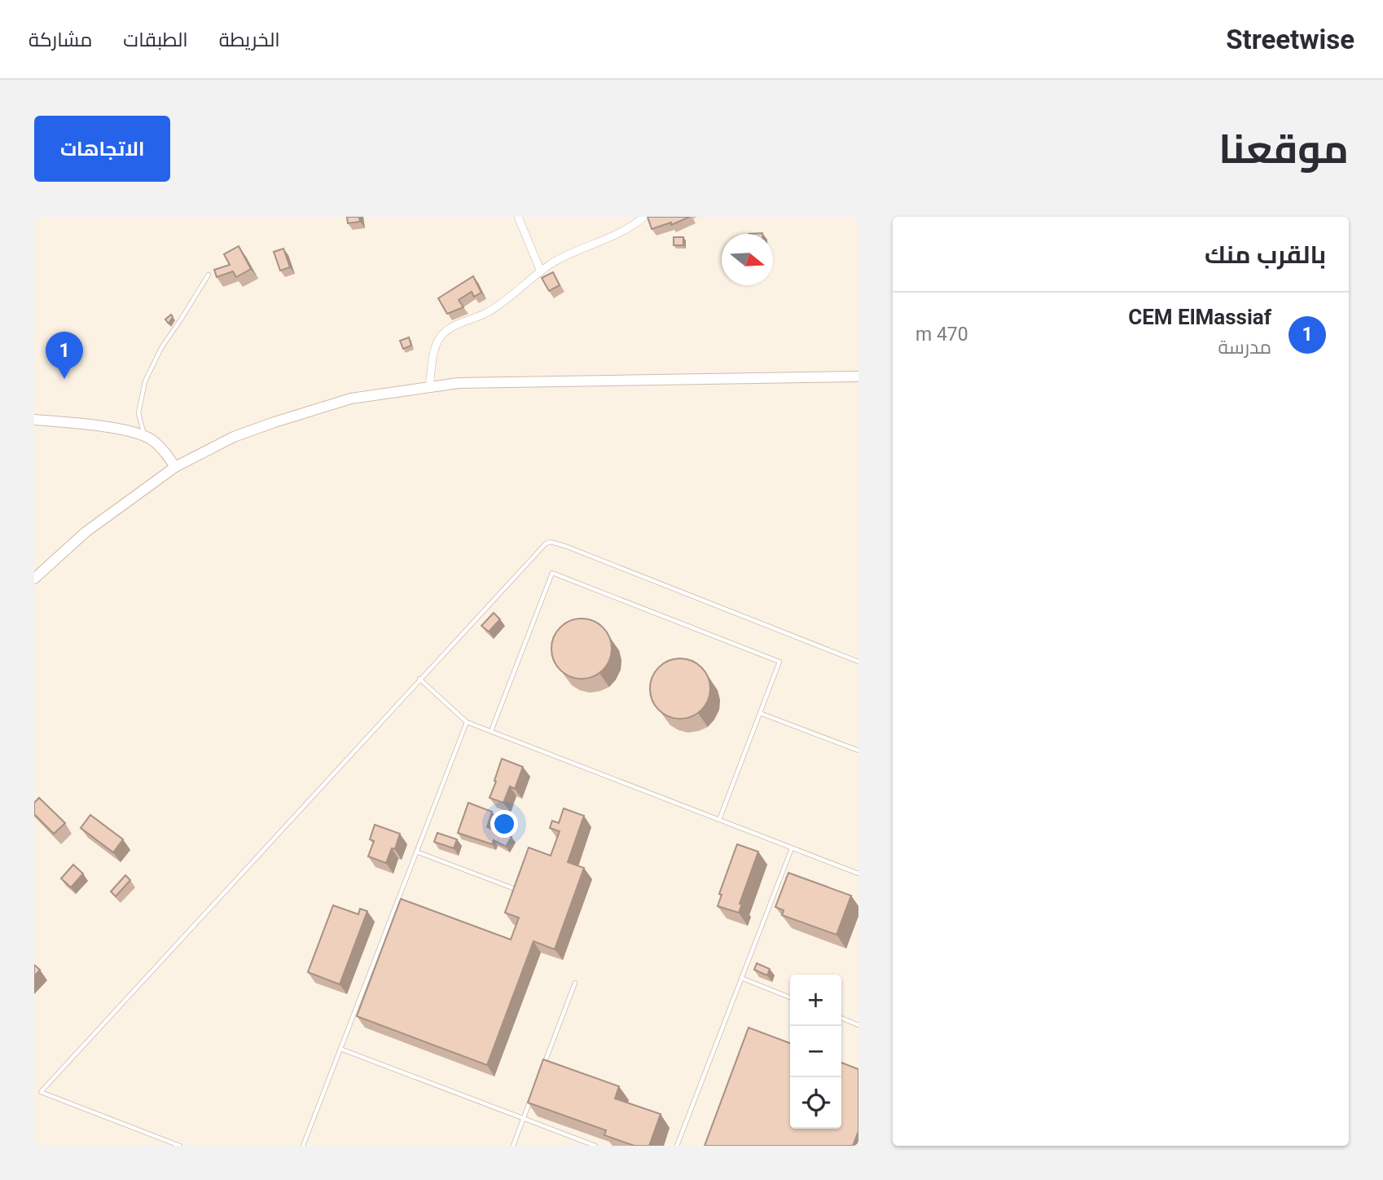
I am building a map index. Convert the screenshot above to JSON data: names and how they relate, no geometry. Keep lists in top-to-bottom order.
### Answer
{
  "north": "right",
  "page": {
    "header": "Streetwise",
    "nav": ["الخريطة", "الطبقات", "مشاركة"],
    "title": "موقعنا",
    "buttons": "الاتجاهات",
    "heading": "بالقرب منك",
    "list": [
      {
        "mark": "1",
        "name": "CEM ElMassiaf",
        "note": "مدرسة",
        "value": "470 m"
      }
    ],
    "pins": "1",
    "map_buttons": ["+", "−"]
  }
}
